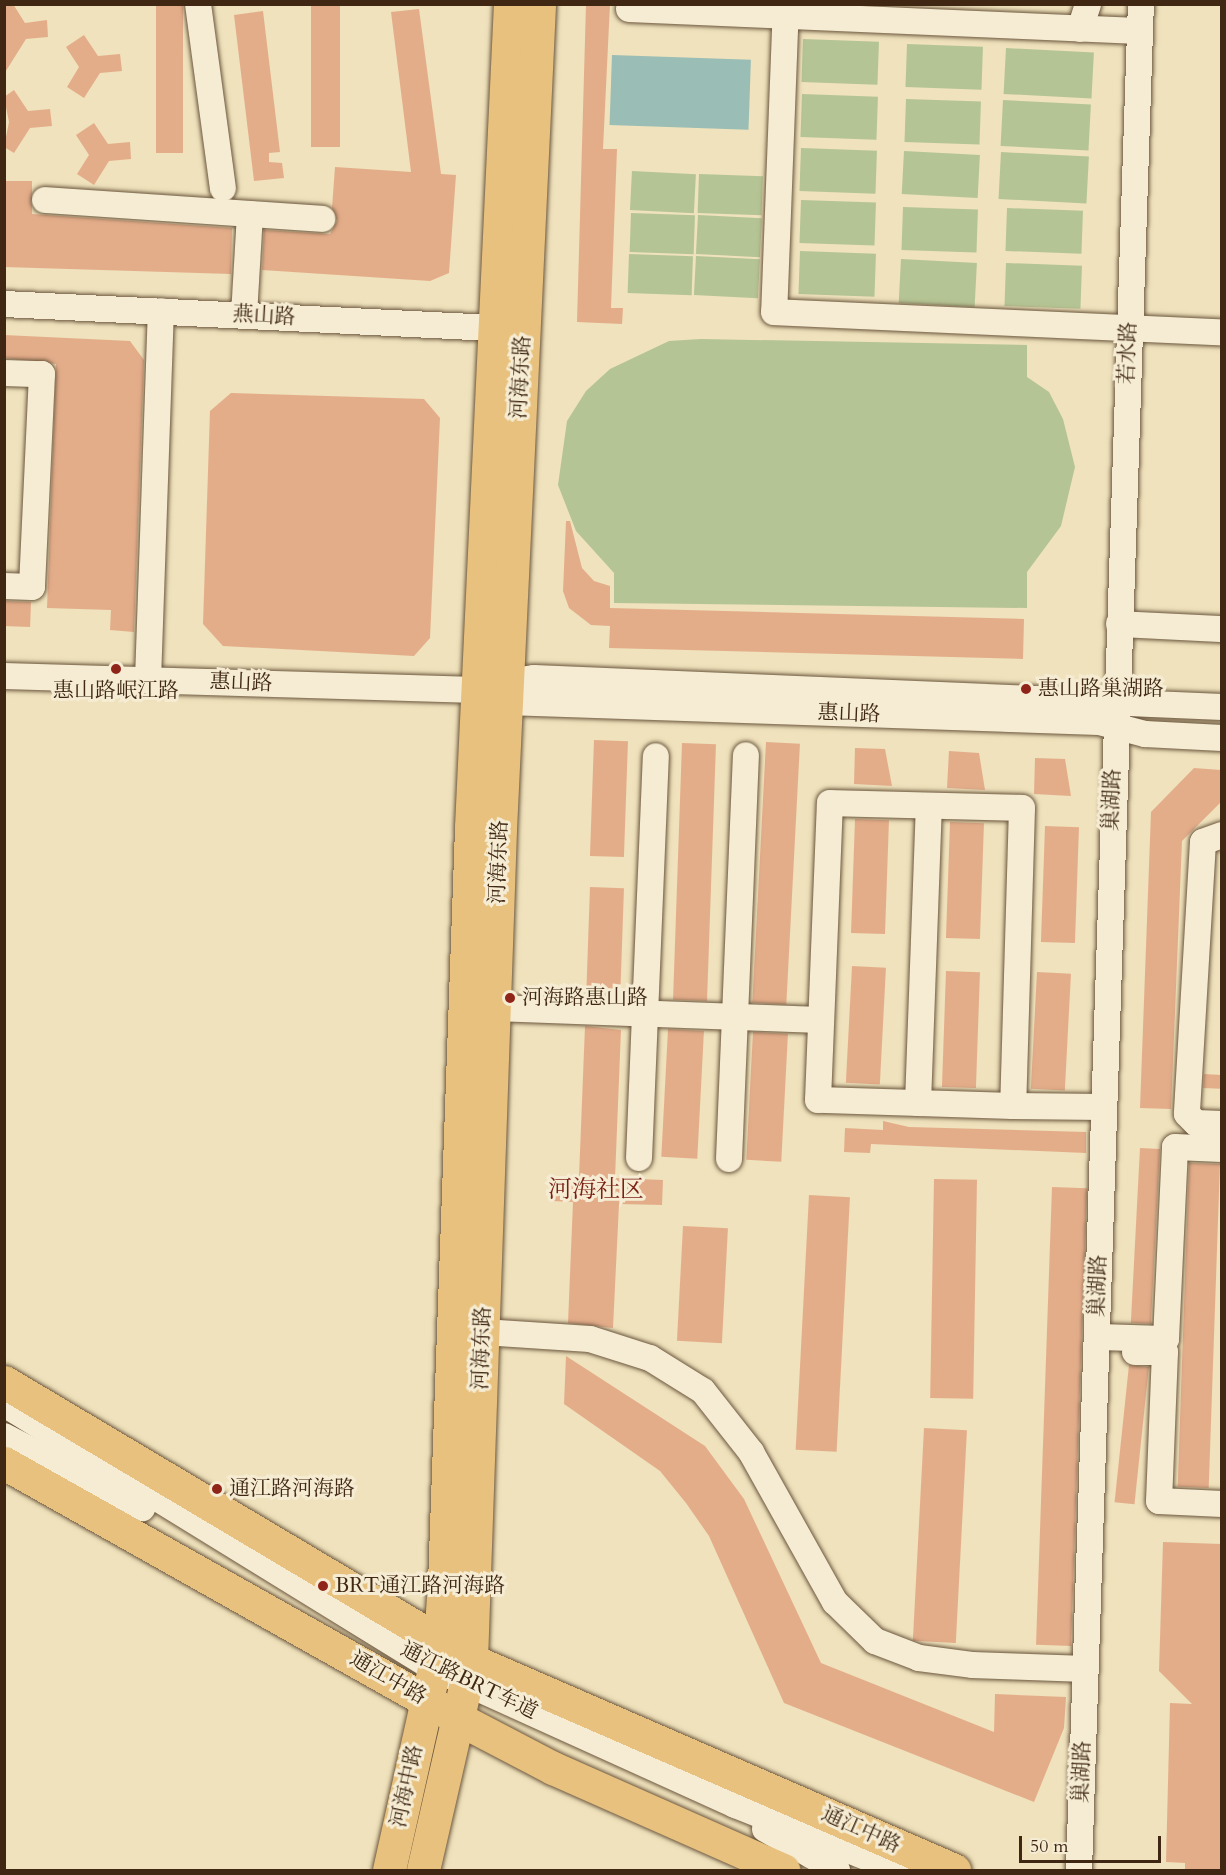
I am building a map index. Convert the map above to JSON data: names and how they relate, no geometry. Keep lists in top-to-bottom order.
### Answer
{
  "streets": {
    "main road": ["河海东路", "通江中路", "河海中路"],
    "street": [
      "燕山路",
      "若水路",
      "惠山路",
      "巢湖路",
      "通江路BRT车道"
    ]
  },
  "crossings": [
    ["燕山路", "河海东路"],
    ["若水路", "惠山路"],
    ["若水路", "巢湖路"],
    ["河海东路", "惠山路"],
    ["河海东路", "通江中路"],
    ["河海东路", "通江路BRT车道"],
    ["河海东路", "河海中路"],
    ["惠山路", "巢湖路"],
    ["通江中路", "通江路BRT车道"],
    ["通江中路", "河海中路"],
    ["通江路BRT车道", "河海中路"]
  ],
  "districts": ["河海社区"],
  "places": [
    "惠山路岷江路",
    "惠山路巢湖路",
    "河海路惠山路",
    "通江路河海路",
    "BRT通江路河海路"
  ],
  "scale_bar": "50 m"
}
